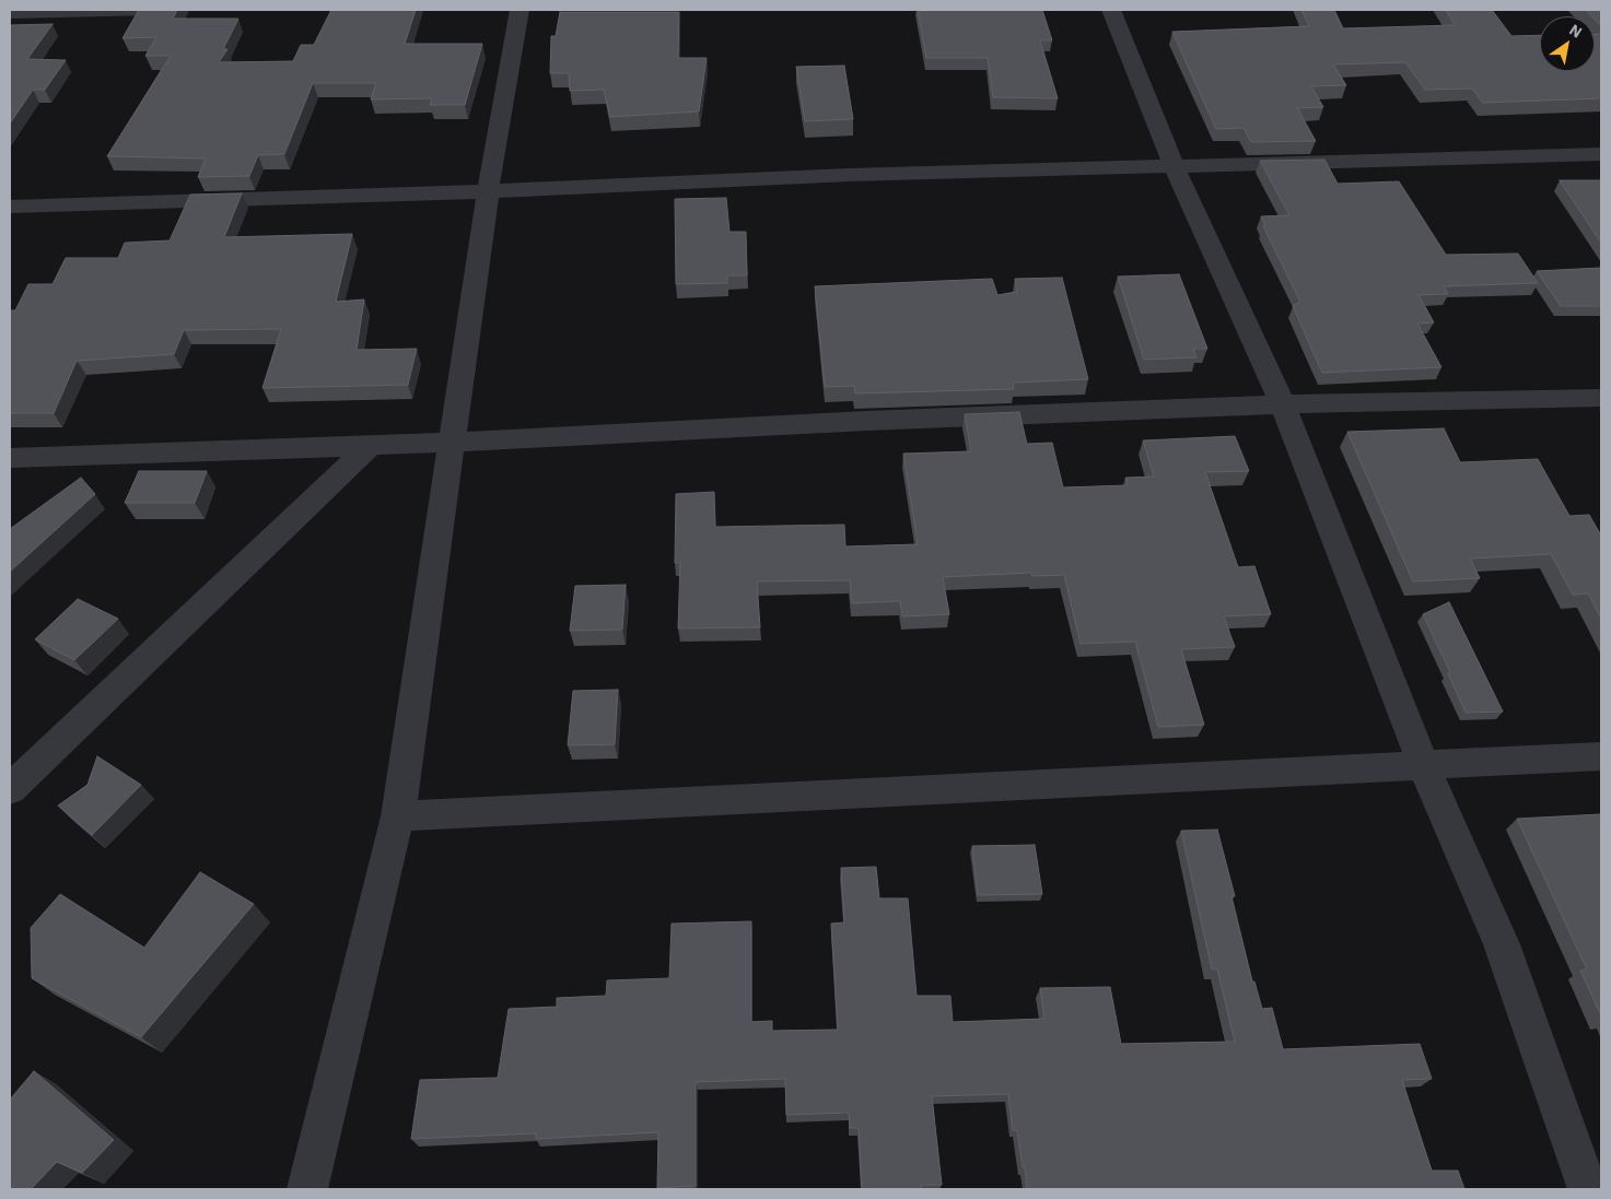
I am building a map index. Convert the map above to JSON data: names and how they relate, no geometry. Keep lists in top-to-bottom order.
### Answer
{
  "north": "top right"
}
